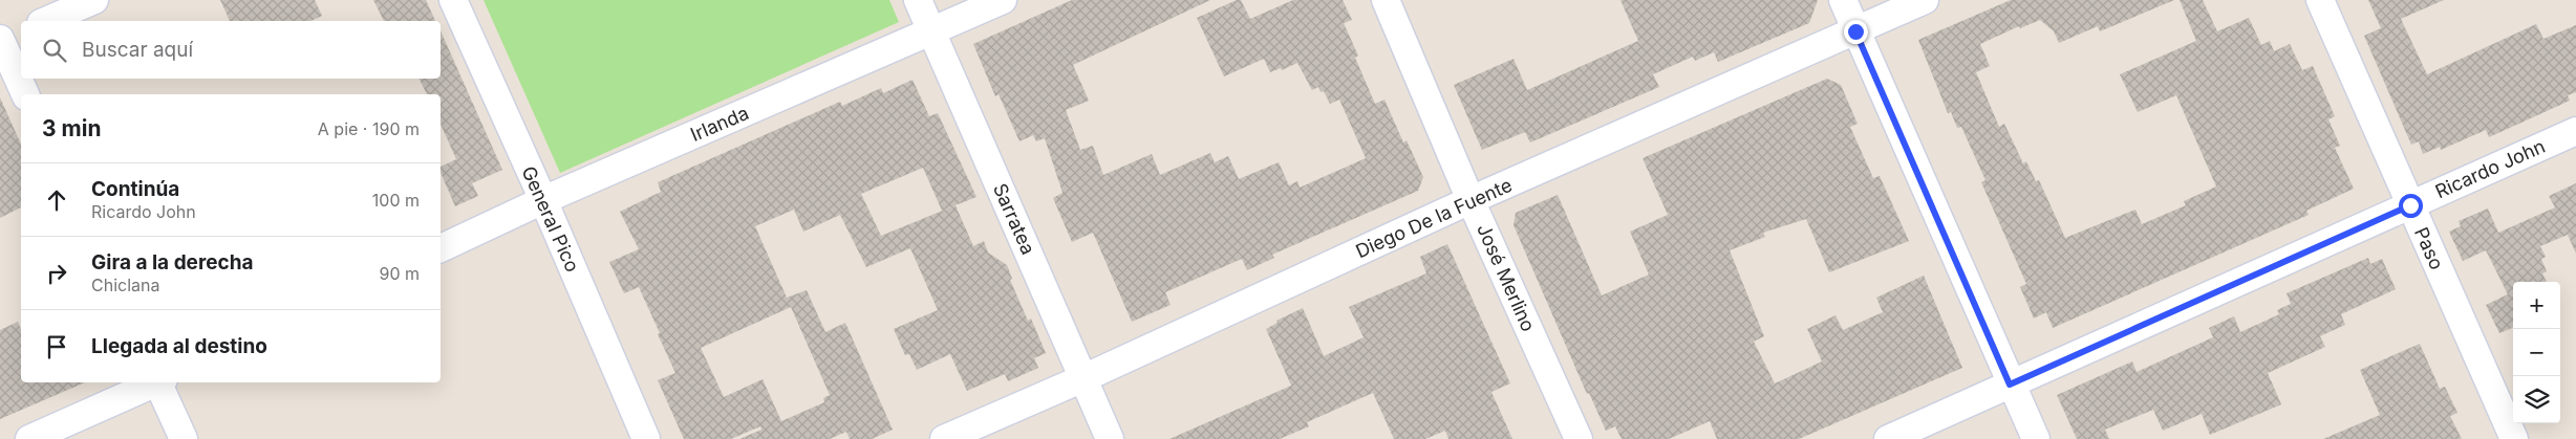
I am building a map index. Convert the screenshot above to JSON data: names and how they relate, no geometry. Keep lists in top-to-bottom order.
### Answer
{
  "streets": {
    "street": [
      "Irlanda",
      "Ricardo John",
      "Diego De la Fuente",
      "General Pico",
      "Sarratea",
      "Paso",
      "José Merlino"
    ]
  },
  "crossings": [
    ["Irlanda", "General Pico"],
    ["Irlanda", "Sarratea"],
    ["Ricardo John", "Paso"],
    ["Diego De la Fuente", "Sarratea"],
    ["Diego De la Fuente", "José Merlino"]
  ],
  "page": {
    "search": "Buscar aquí",
    "heading": ["3 min", "A pie · 190 m"],
    "list": [
      ["Continúa", "Ricardo John", "100 m"],
      ["Gira a la derecha", "Chiclana", "90 m"],
      "Llegada al destino"
    ],
    "map_buttons": ["+", "−"]
  }
}
